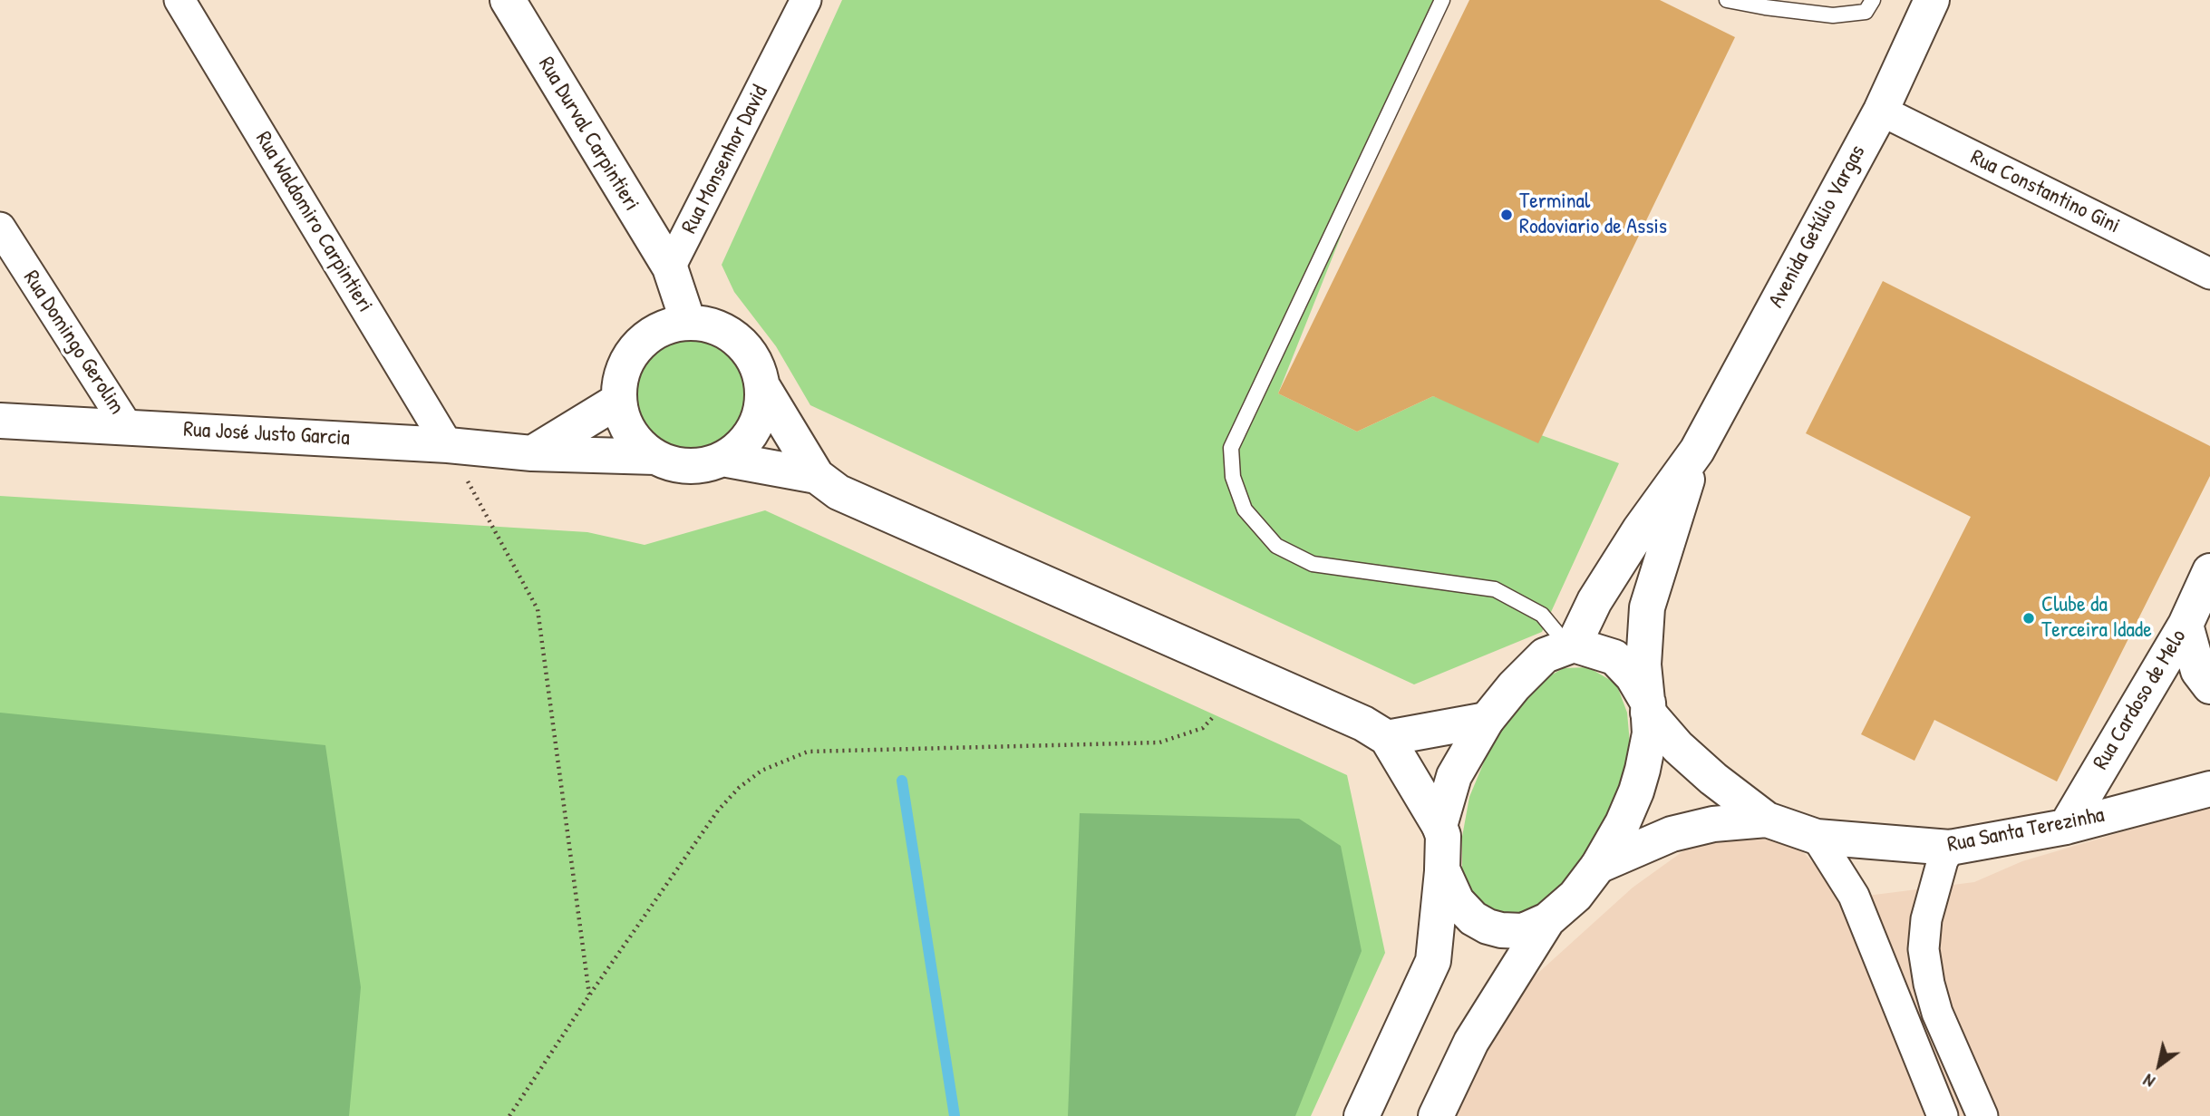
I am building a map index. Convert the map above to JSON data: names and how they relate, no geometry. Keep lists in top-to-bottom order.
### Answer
{
  "streets": {
    "street": [
      "Rua Durval Carpintieri",
      "Rua Monsenhor David",
      "Rua Constantino Gini",
      "Rua Waldomiro Carpintieri",
      "Avenida Getúlio Vargas",
      "Rua Domingo Gerolim",
      "Rua José Justo Garcia",
      "Rua Cardoso de Melo",
      "Rua Santa Terezinha"
    ]
  },
  "crossings": [
    ["Rua Durval Carpintieri", "Rua Monsenhor David"],
    ["Rua Constantino Gini", "Avenida Getúlio Vargas"],
    ["Rua Waldomiro Carpintieri", "Rua José Justo Garcia"],
    ["Avenida Getúlio Vargas", "Rua Santa Terezinha"],
    ["Rua Domingo Gerolim", "Rua José Justo Garcia"],
    ["Rua Cardoso de Melo", "Rua Santa Terezinha"]
  ],
  "places": ["Terminal Rodoviario de Assis", "Clube da Terceira Idade"],
  "north": "bottom left"
}
